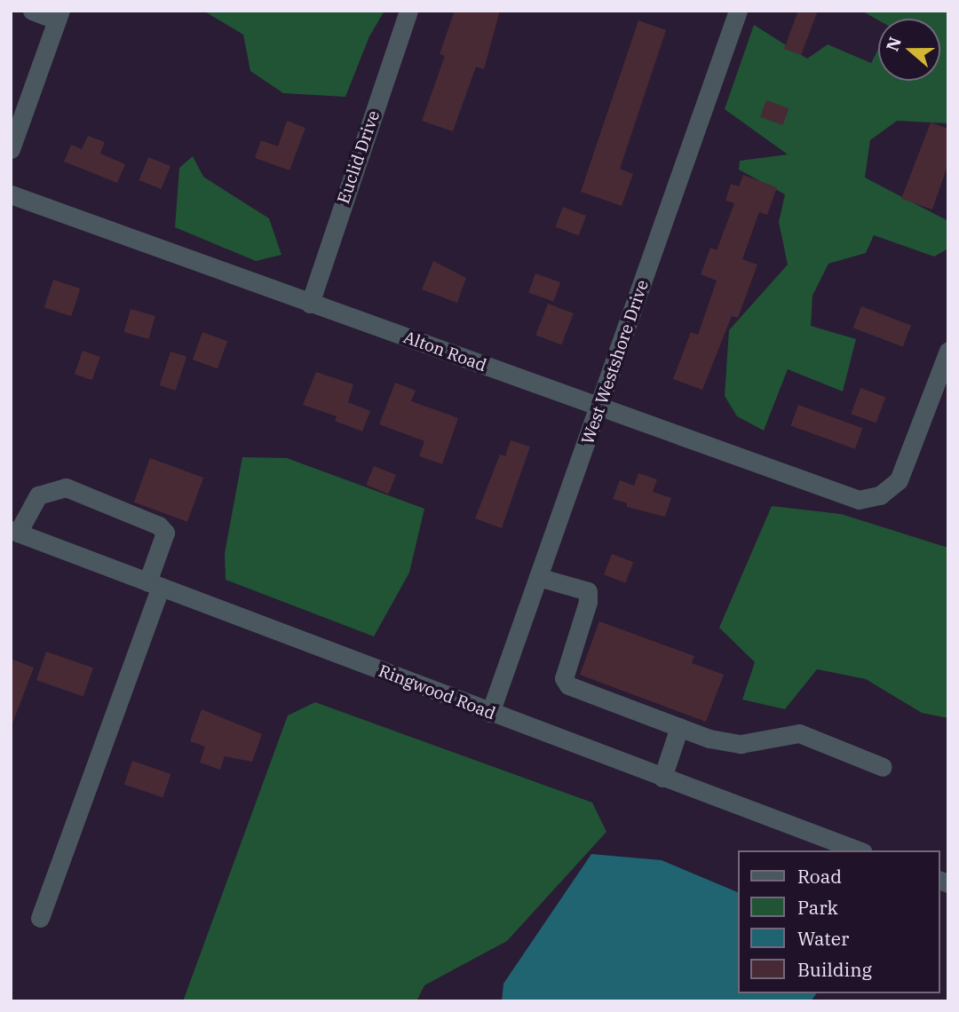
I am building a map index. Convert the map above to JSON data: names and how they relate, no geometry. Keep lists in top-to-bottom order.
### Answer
{
  "streets": {
    "street": [
      "Euclid Drive",
      "Alton Road",
      "West Westshore Drive",
      "Ringwood Road"
    ]
  },
  "crossings": [
    ["Euclid Drive", "Alton Road"],
    ["Alton Road", "West Westshore Drive"],
    ["West Westshore Drive", "Ringwood Road"]
  ],
  "legend": [
    "Road",
    "Park",
    "Water",
    "Building"
  ],
  "north": "left"
}
